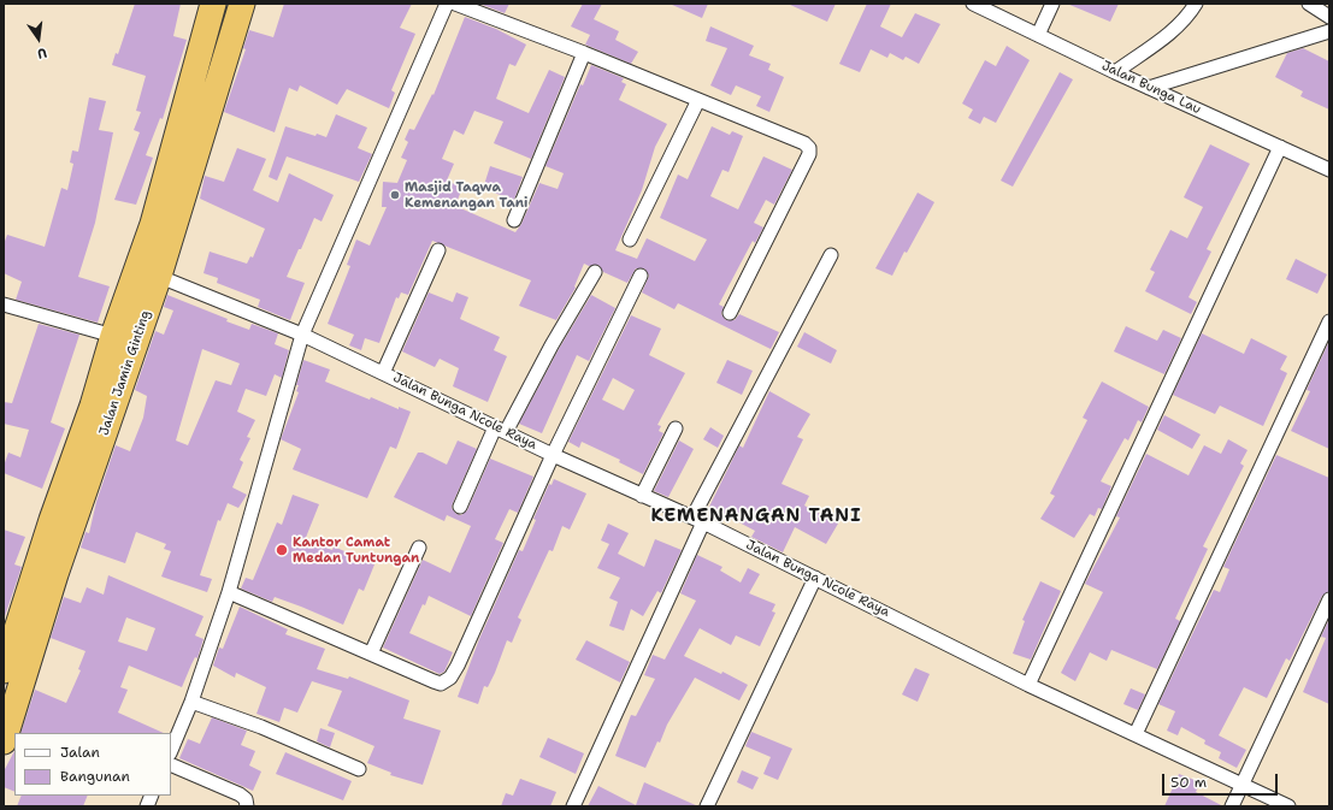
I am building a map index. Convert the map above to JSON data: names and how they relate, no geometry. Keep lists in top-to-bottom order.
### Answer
{
  "streets": {
    "highway": ["Jalan Jamin Ginting"],
    "street": ["Jalan Bunga Lau", "Jalan Bunga Ncole Raya"]
  },
  "crossings": [
    ["Jalan Jamin Ginting", "Jalan Bunga Ncole Raya"]
  ],
  "districts": ["KEMENANGAN TANI"],
  "places": ["Masjid Taqwa Kemenangan Tani", "Kantor Camat Medan Tuntungan"],
  "legend": ["Jalan", "Bangunan"],
  "scale_bar": "50 m",
  "north": "bottom"
}
